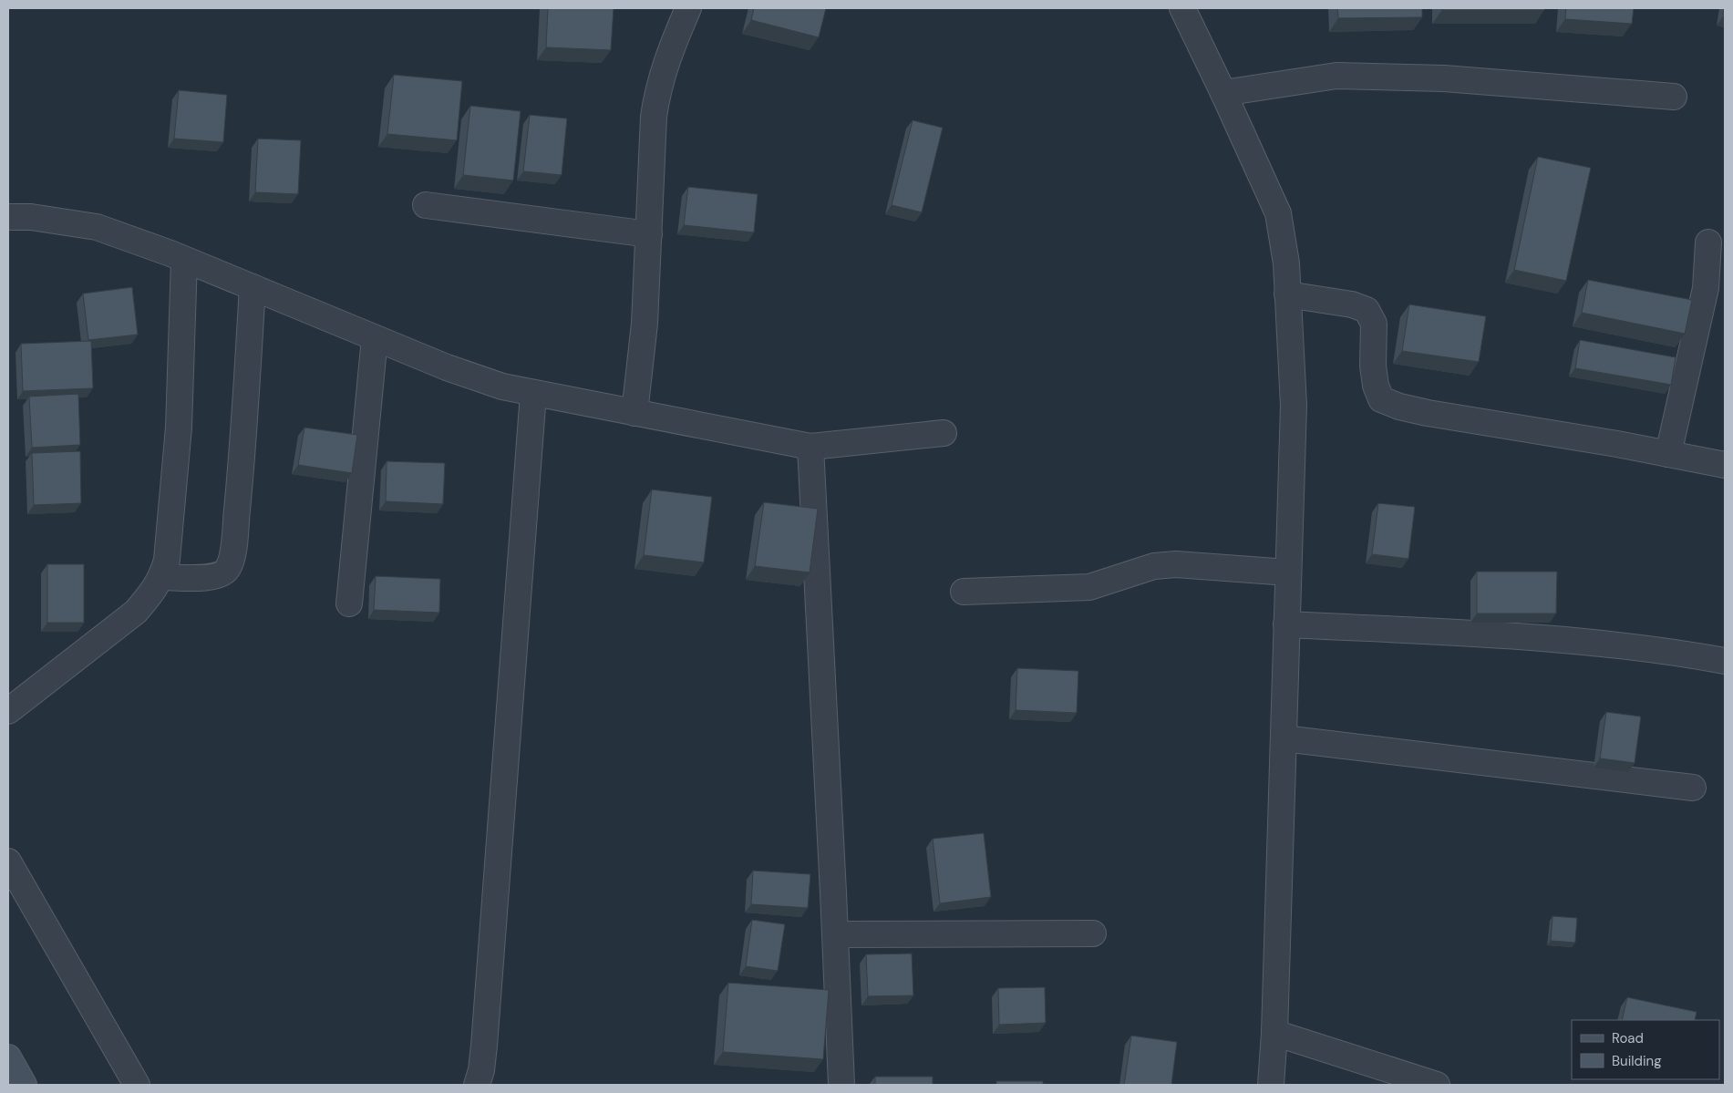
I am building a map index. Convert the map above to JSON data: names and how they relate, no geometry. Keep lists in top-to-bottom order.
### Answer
{
  "legend": ["Road", "Building"]
}
